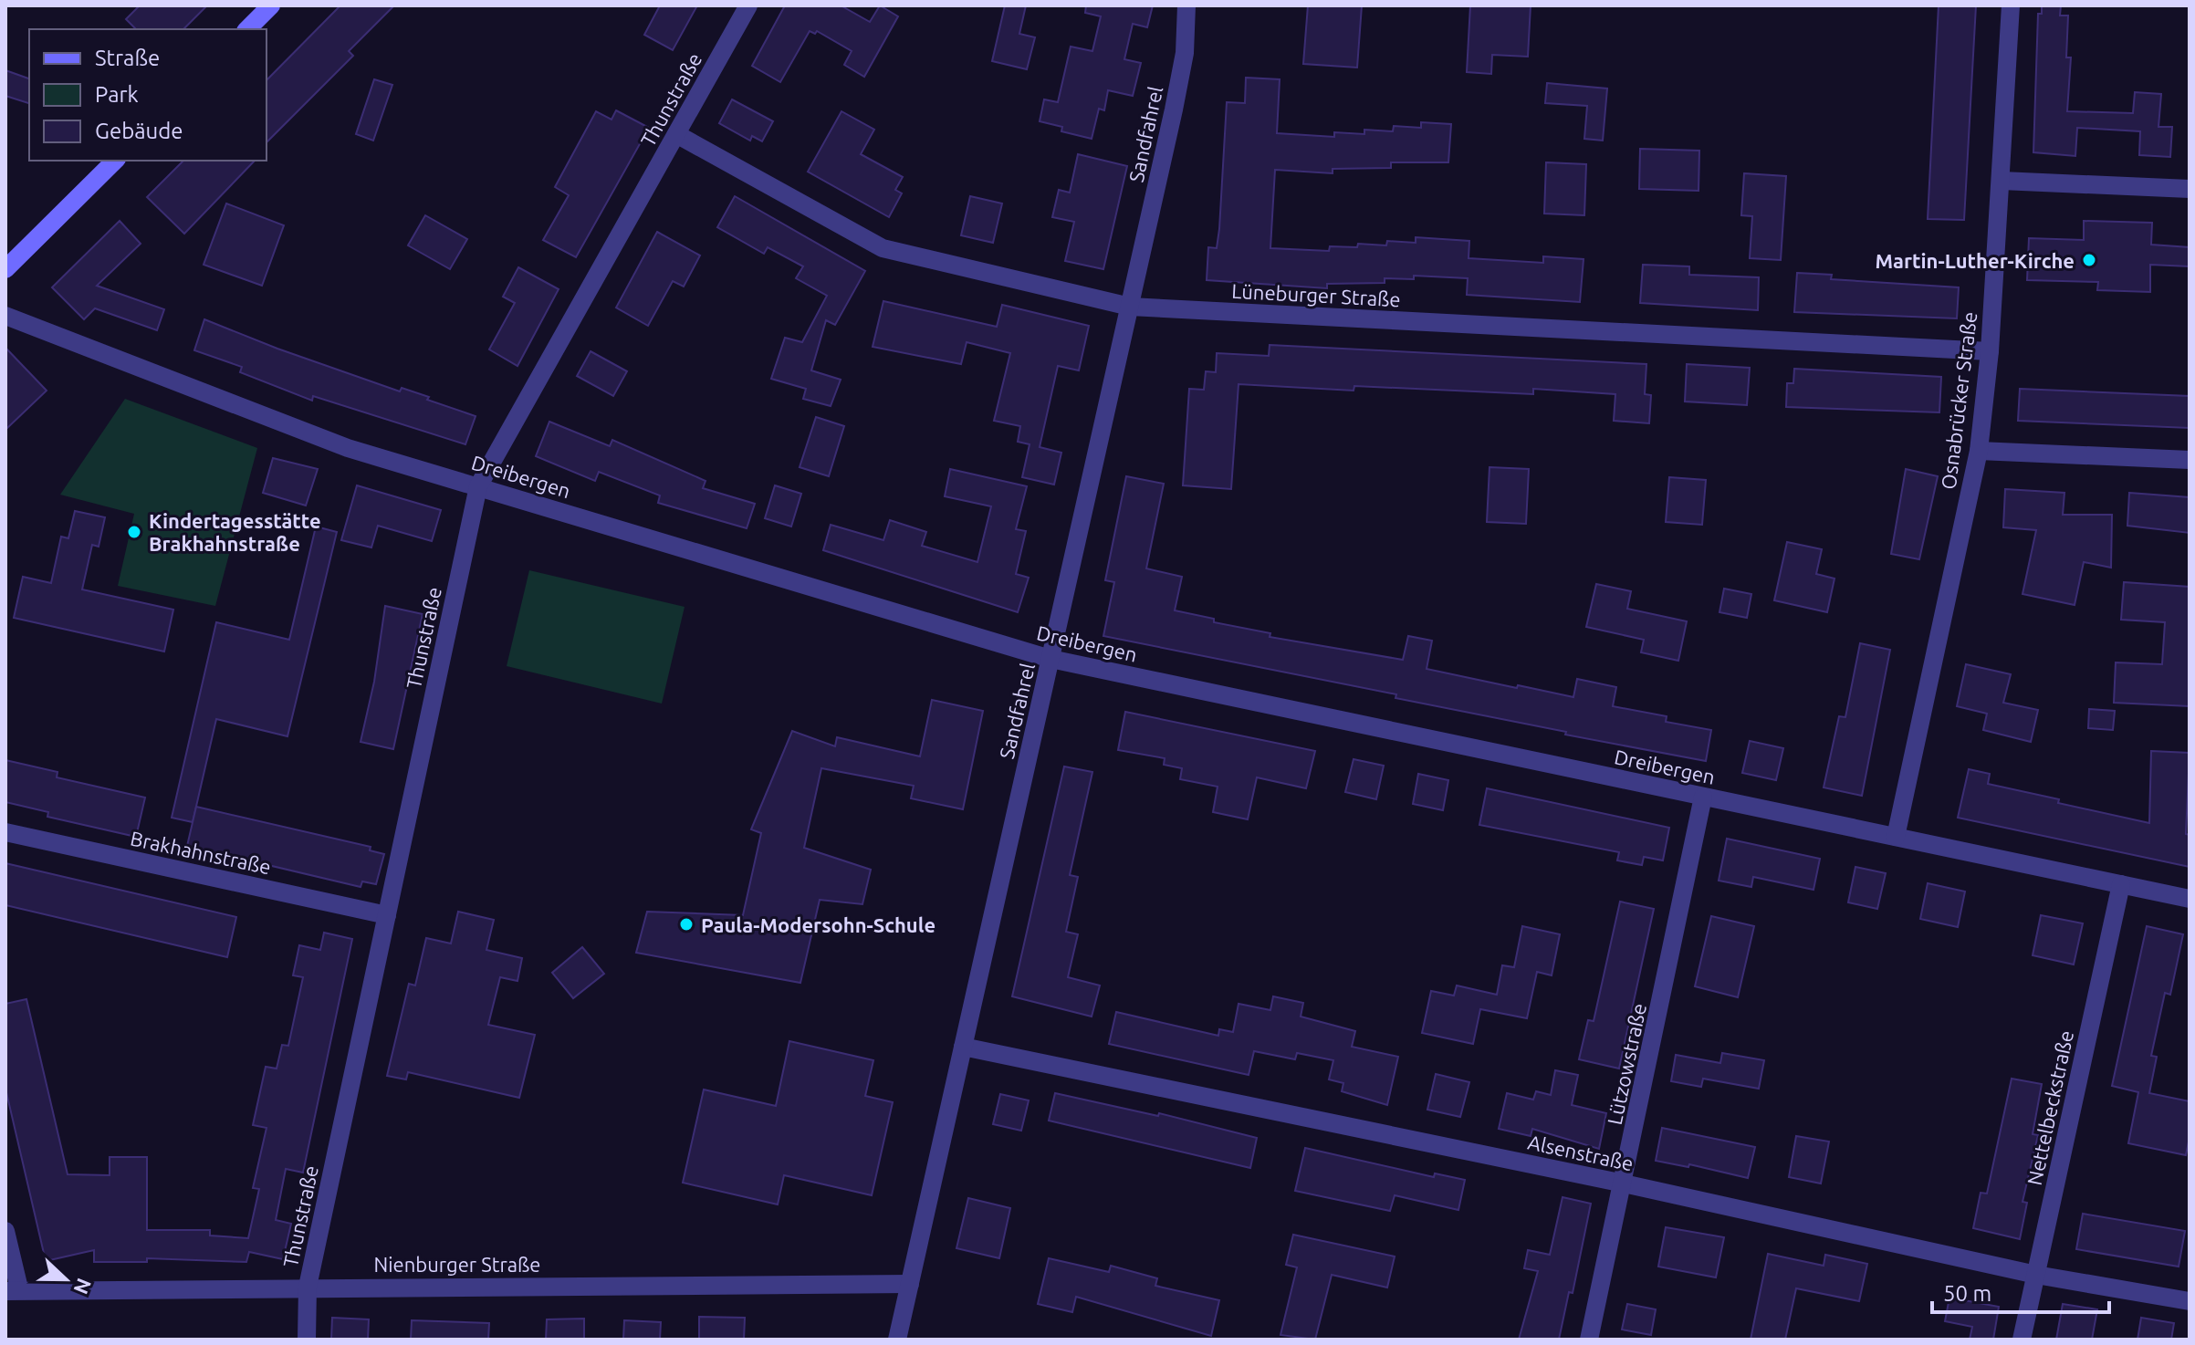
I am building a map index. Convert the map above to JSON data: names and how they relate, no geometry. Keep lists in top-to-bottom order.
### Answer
{
  "streets": {
    "street": [
      "Thunstraße",
      "Sandfahrel",
      "Lüneburger Straße",
      "Osnabrücker Straße",
      "Dreibergen",
      "Brakhahnstraße",
      "Lützowstraße",
      "Nettelbeckstraße",
      "Alsenstraße",
      "Nienburger Straße"
    ]
  },
  "crossings": [
    ["Thunstraße", "Lüneburger Straße"],
    ["Thunstraße", "Dreibergen"],
    ["Thunstraße", "Brakhahnstraße"],
    ["Thunstraße", "Nienburger Straße"],
    ["Sandfahrel", "Lüneburger Straße"],
    ["Sandfahrel", "Dreibergen"],
    ["Sandfahrel", "Alsenstraße"],
    ["Sandfahrel", "Nienburger Straße"],
    ["Lüneburger Straße", "Osnabrücker Straße"],
    ["Osnabrücker Straße", "Dreibergen"],
    ["Dreibergen", "Lützowstraße"],
    ["Dreibergen", "Nettelbeckstraße"],
    ["Lützowstraße", "Alsenstraße"],
    ["Nettelbeckstraße", "Alsenstraße"]
  ],
  "places": ["Martin-Luther-Kirche", "Kindertagesstätte Brakhahnstraße", "Paula-Modersohn-Schule"],
  "legend": ["Straße", "Park", "Gebäude"],
  "scale_bar": "50 m",
  "north": "right"
}
